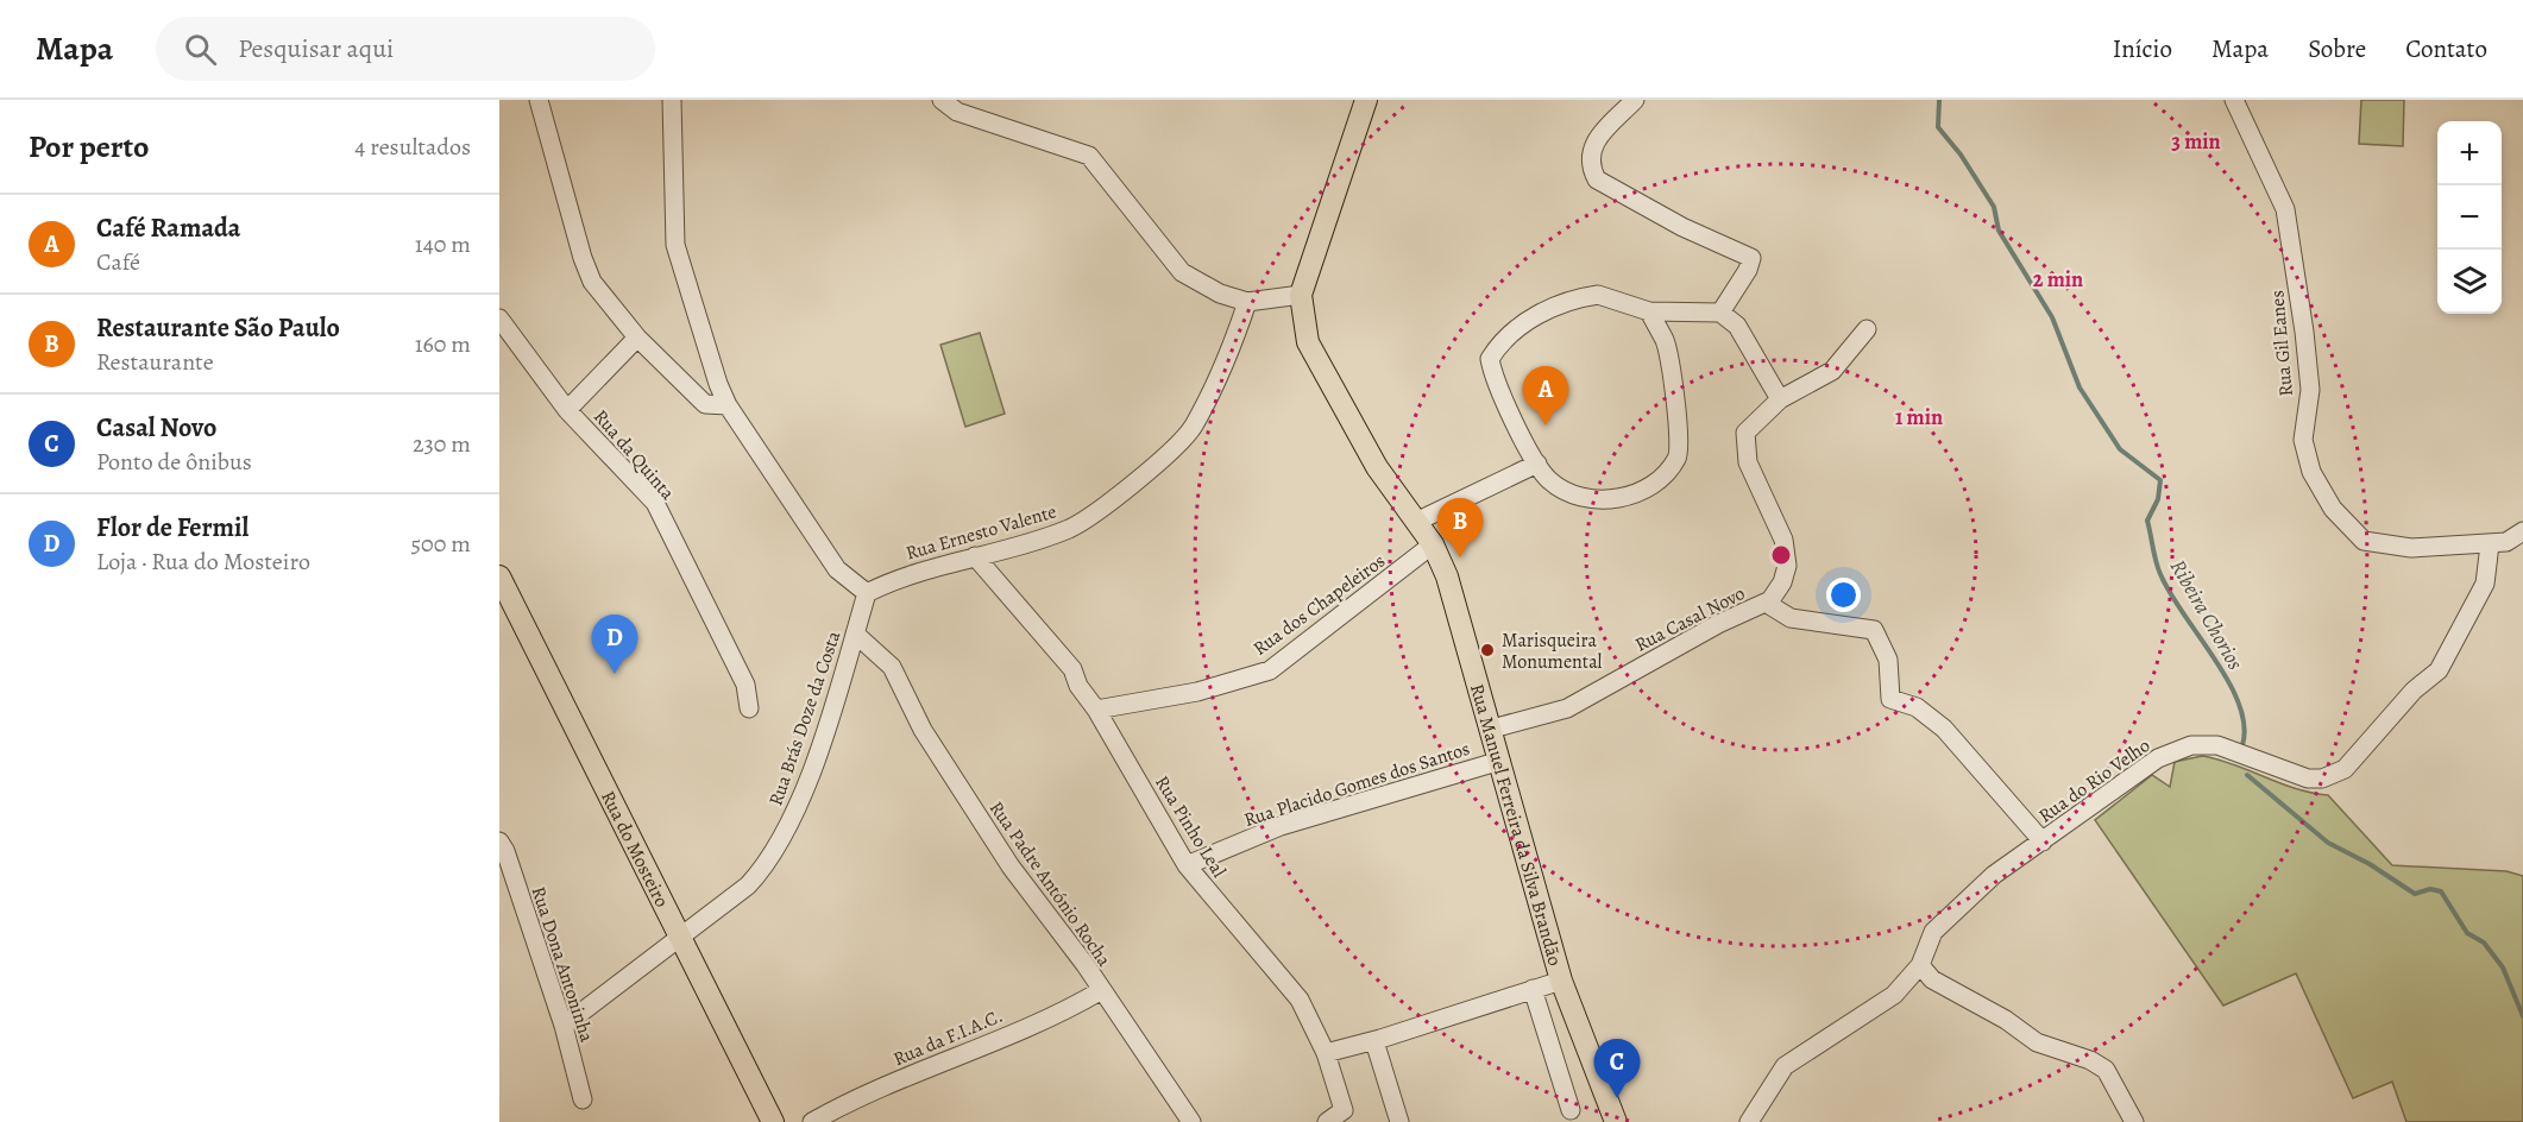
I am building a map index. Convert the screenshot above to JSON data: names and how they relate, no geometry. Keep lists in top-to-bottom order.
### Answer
{
  "streets": {
    "main road": ["Rua Manuel Ferreira da Silva Brandão", "Rua do Mosteiro"],
    "street": [
      "Rua Gil Eanes",
      "Rua da Quinta",
      "Rua Ernesto Valente",
      "Rua dos Chapeleiros",
      "Rua Casal Novo",
      "Rua Brás Doze da Costa",
      "Rua do Rio Velho",
      "Rua Placido Gomes dos Santos",
      "Rua Pinho Leal",
      "Rua Padre António Rocha",
      "Rua Dona Antoninha",
      "Rua da F.I.A.C."
    ]
  },
  "crossings": [
    ["Rua Gil Eanes", "Rua do Rio Velho"],
    ["Rua Ernesto Valente", "Rua Brás Doze da Costa"],
    ["Rua Ernesto Valente", "Rua Pinho Leal"],
    ["Rua dos Chapeleiros", "Rua Manuel Ferreira da Silva Brandão"],
    ["Rua dos Chapeleiros", "Rua Pinho Leal"],
    ["Rua Casal Novo", "Rua Manuel Ferreira da Silva Brandão"],
    ["Rua Brás Doze da Costa", "Rua do Mosteiro"],
    ["Rua Brás Doze da Costa", "Rua Padre António Rocha"],
    ["Rua Brás Doze da Costa", "Rua Dona Antoninha"],
    ["Rua Placido Gomes dos Santos", "Rua Manuel Ferreira da Silva Brandão"],
    ["Rua Placido Gomes dos Santos", "Rua Pinho Leal"],
    ["Rua Padre António Rocha", "Rua da F.I.A.C."]
  ],
  "water": ["Ribeira Chorios"],
  "places": ["Marisqueira Monumental"],
  "page": {
    "header": "Mapa",
    "search": "Pesquisar aqui",
    "nav": [
      "Início",
      "Mapa",
      "Sobre",
      "Contato"
    ],
    "heading": ["Por perto", "4 resultados"],
    "map_buttons": ["+", "−"],
    "list": [
      {
        "mark": "A",
        "name": "Café Ramada",
        "note": "Café",
        "value": "140 m"
      },
      {
        "mark": "B",
        "name": "Restaurante São Paulo",
        "note": "Restaurante",
        "value": "160 m"
      },
      {
        "mark": "C",
        "name": "Casal Novo",
        "note": "Ponto de ônibus",
        "value": "230 m"
      },
      {
        "mark": "D",
        "name": "Flor de Fermil",
        "note": "Loja · Rua do Mosteiro",
        "value": "500 m"
      }
    ],
    "pins": [
      "A",
      "B",
      "D",
      "C"
    ]
  },
  "rings": ["3 min", "2 min", "1 min"]
}
